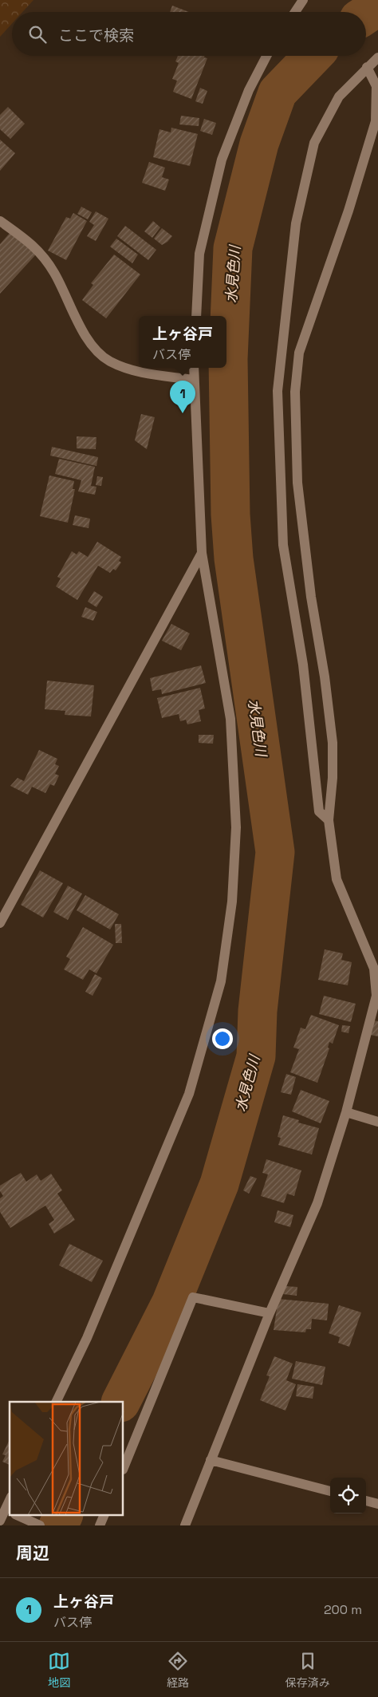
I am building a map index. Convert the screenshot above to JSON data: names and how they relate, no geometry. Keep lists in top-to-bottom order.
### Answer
{
  "water": ["水見色川"],
  "page": {
    "search": "ここで検索",
    "popup": ["上ヶ谷戸", "バス停"],
    "pins": "1",
    "heading": "周辺",
    "list": [
      {
        "mark": "1",
        "name": "上ヶ谷戸",
        "note": "バス停",
        "value": "200 m"
      }
    ],
    "nav": ["地図", "経路", "保存済み"]
  }
}
